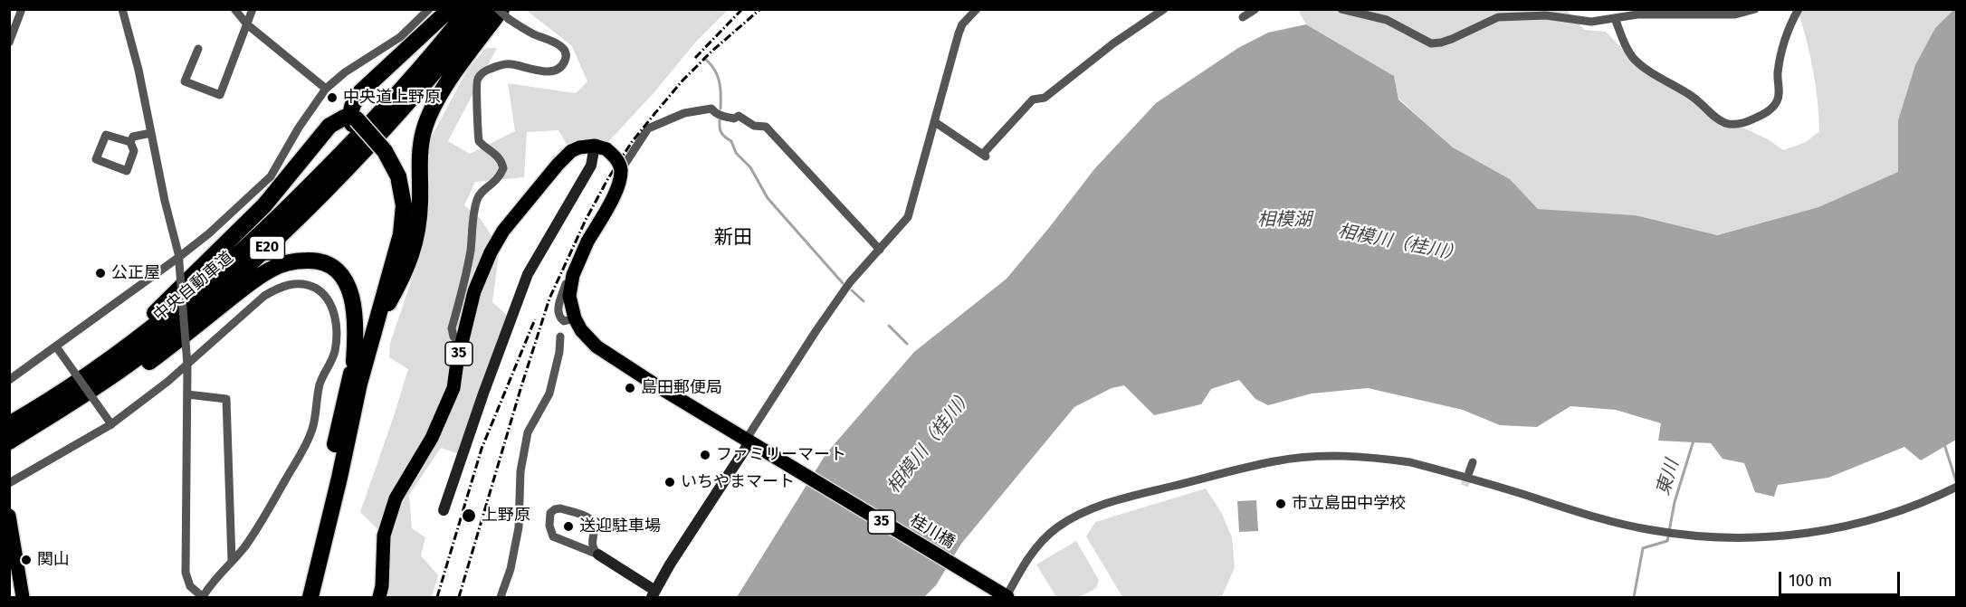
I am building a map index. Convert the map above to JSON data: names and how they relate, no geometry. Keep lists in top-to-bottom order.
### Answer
{
  "streets": {
    "highway": ["E20", "中央自動車道"],
    "main road": ["35", "桂川橋"]
  },
  "crossings": [
    ["35", "桂川橋"]
  ],
  "districts": ["新田"],
  "water": ["相模湖", "相模川（桂川）", "東川"],
  "places": [
    "中央道上野原",
    "公正屋",
    "島田郵便局",
    "ファミリーマート",
    "いちやまマート",
    "市立島田中学校",
    "上野原",
    "送迎駐車場",
    "関山"
  ],
  "scale_bar": "100 m"
}
